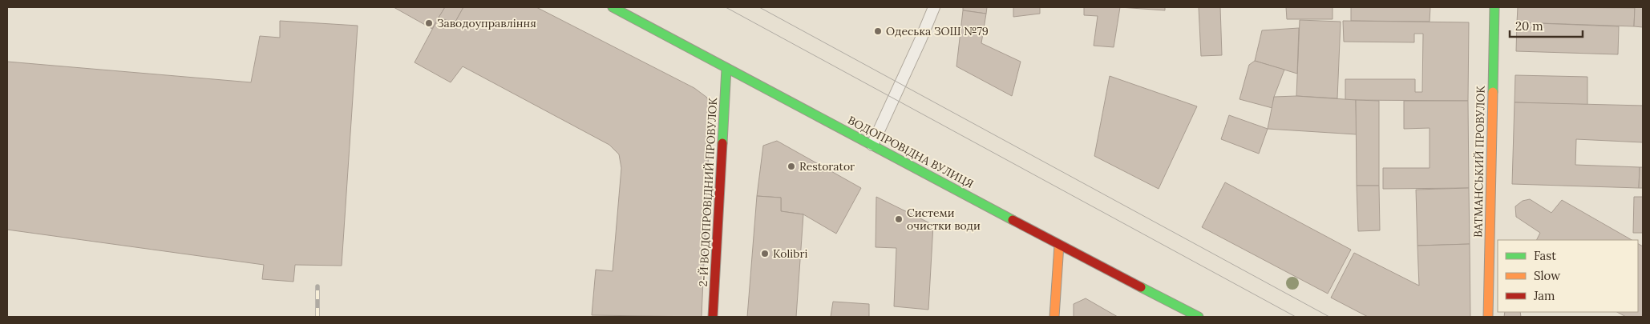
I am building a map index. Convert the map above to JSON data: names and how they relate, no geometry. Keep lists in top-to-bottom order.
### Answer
{
  "streets": {
    "main road": ["ВОДОПРОВІДНА ВУЛИЦЯ", "ВАТМАНСЬКИЙ ПРОВУЛОК", "2-Й ВОДОПРОВІДНИЙ ПРОВУЛОК"]
  },
  "crossings": [
    ["ВОДОПРОВІДНА ВУЛИЦЯ", "2-Й ВОДОПРОВІДНИЙ ПРОВУЛОК"]
  ],
  "places": [
    "Заводоуправління",
    "Одеська ЗОШ №79",
    "Restorator",
    "Системи очистки води",
    "Kolibri"
  ],
  "legend": ["Fast", "Slow", "Jam"],
  "scale_bar": "20 m"
}
